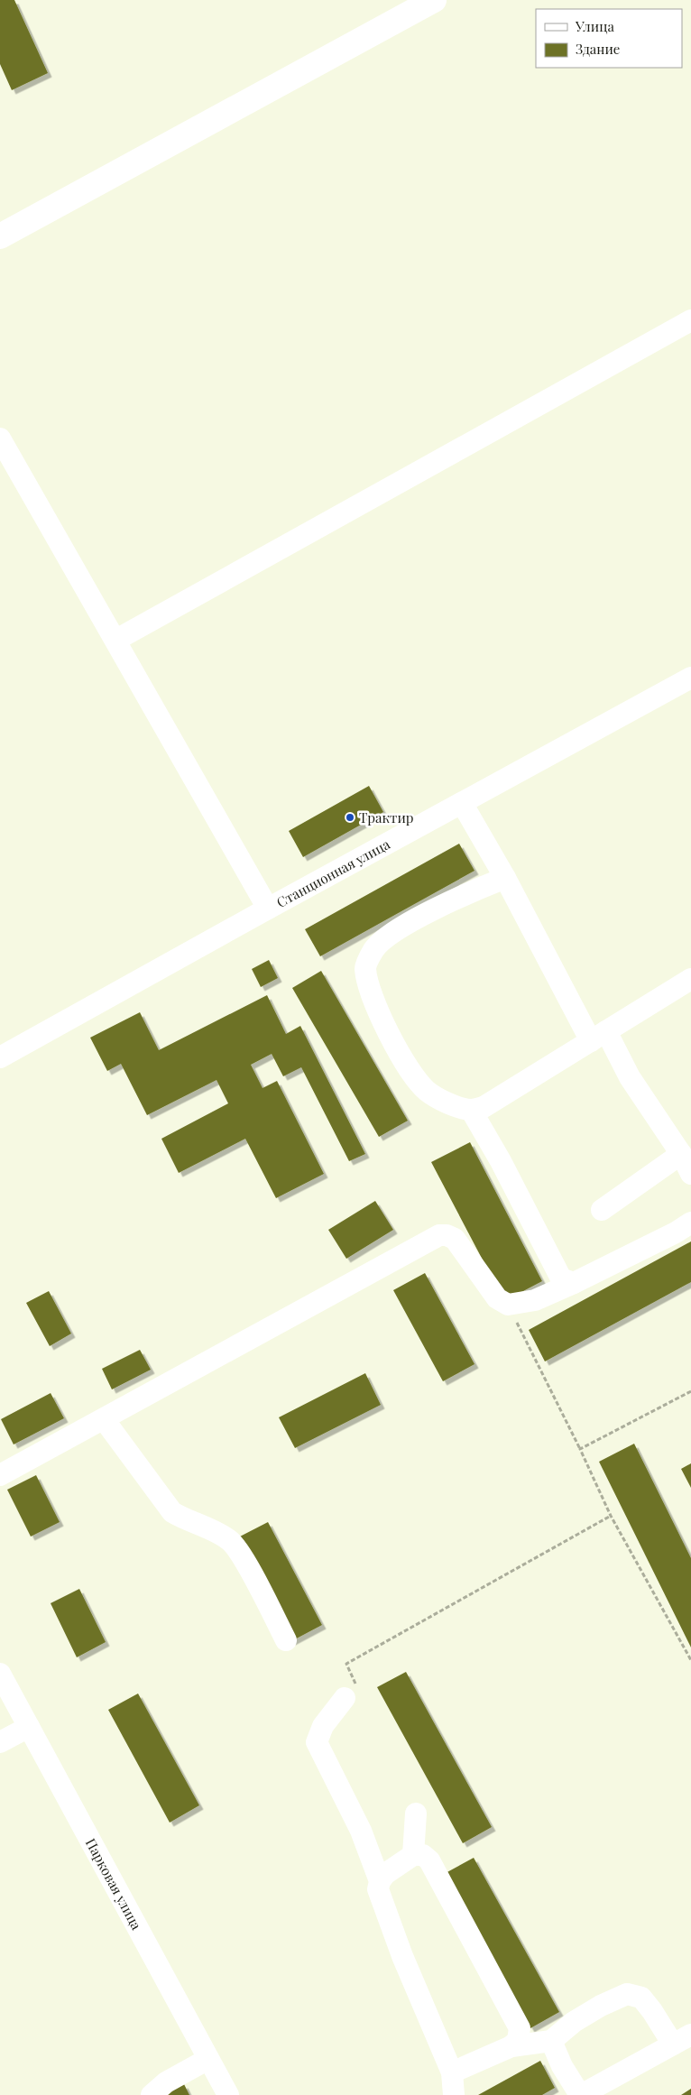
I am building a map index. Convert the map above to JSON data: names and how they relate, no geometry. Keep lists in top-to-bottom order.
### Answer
{
  "streets": {
    "street": ["Станционная улица", "Парковая улица"]
  },
  "places": ["Трактир"],
  "legend": ["Улица", "Здание"]
}
